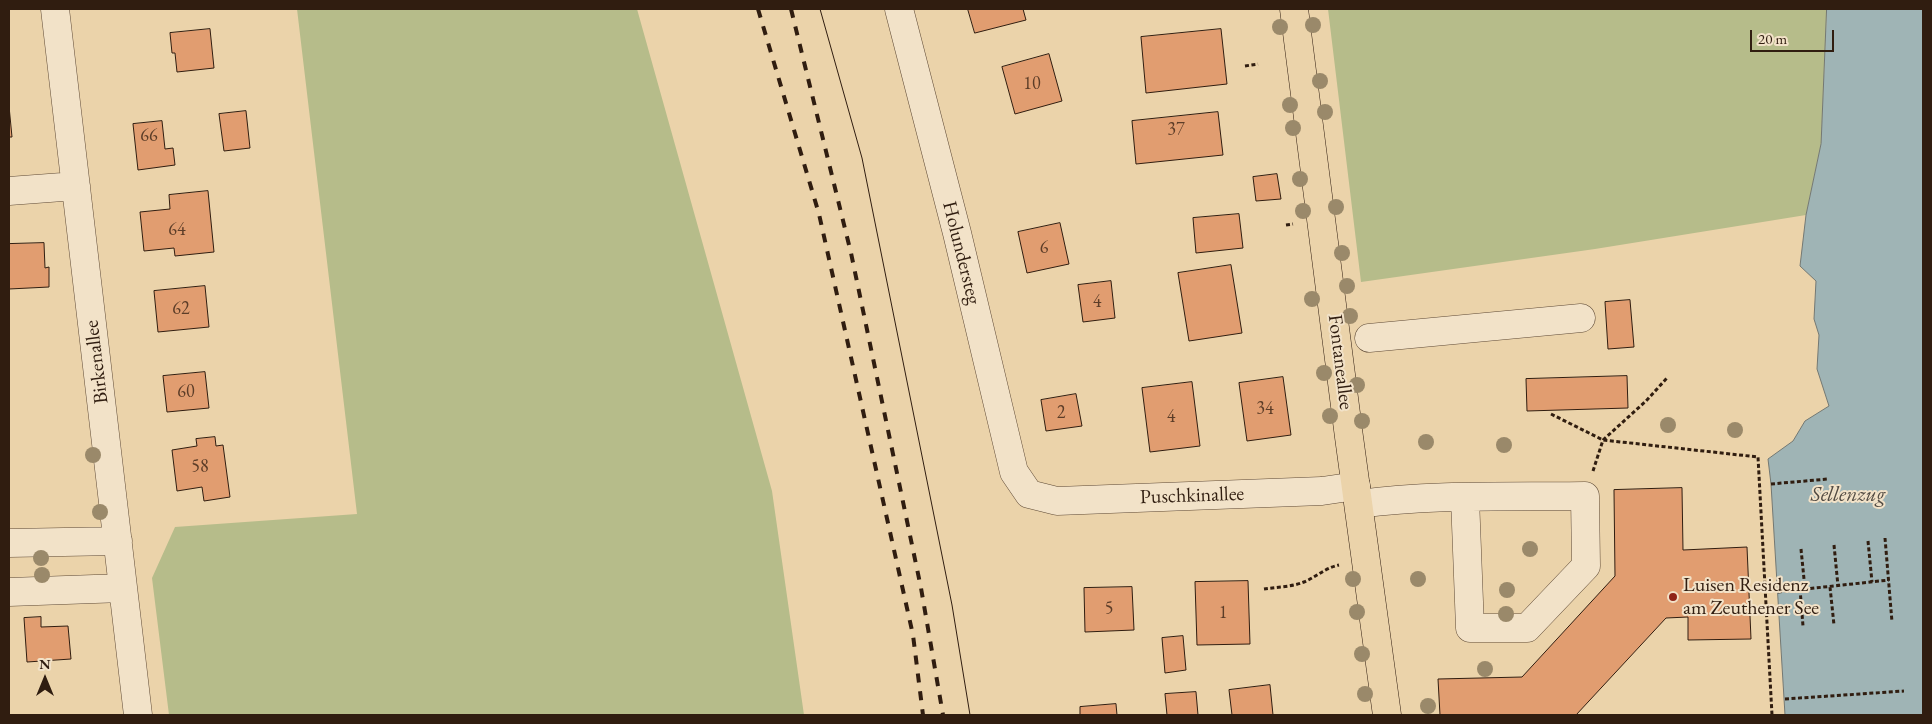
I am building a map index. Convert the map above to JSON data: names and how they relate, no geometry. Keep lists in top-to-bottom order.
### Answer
{
  "streets": {
    "main road": ["Fontaneallee"],
    "street": ["Holundersteg", "Birkenallee", "Puschkinallee"]
  },
  "crossings": [
    ["Holundersteg", "Puschkinallee"],
    ["Fontaneallee", "Puschkinallee"]
  ],
  "water": ["Sellenzug"],
  "places": ["Luisen Residenz am Zeuthener See"],
  "house_numbers": [
    "10",
    "37",
    "66",
    "64",
    "6",
    "4",
    "62",
    "60",
    "34",
    "2",
    "4",
    "58",
    "5",
    "1"
  ],
  "scale_bar": "20 m",
  "north": "top"
}
